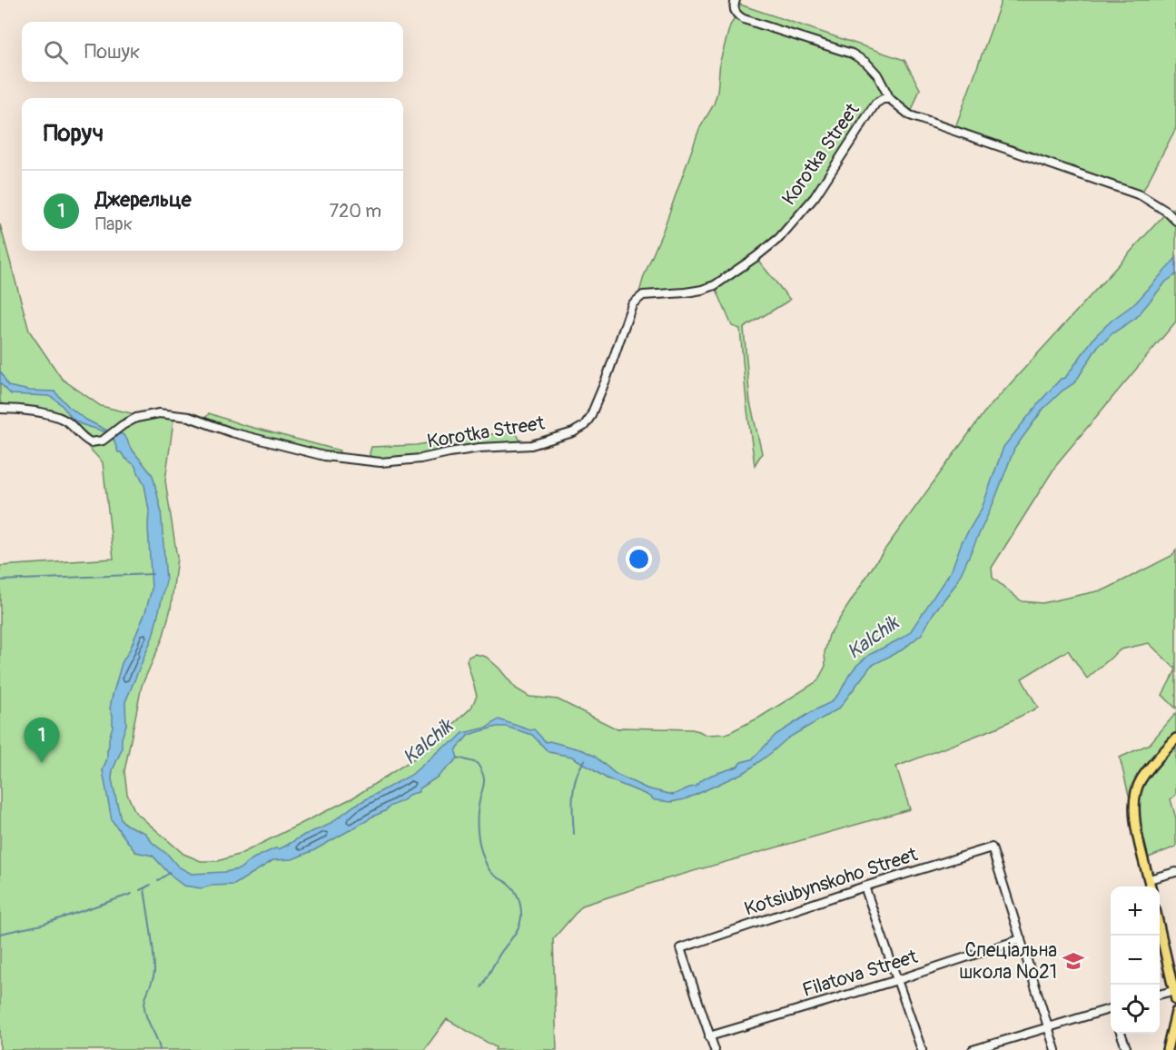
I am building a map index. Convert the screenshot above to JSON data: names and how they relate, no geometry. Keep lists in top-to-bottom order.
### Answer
{
  "streets": {
    "street": ["Korotka Street", "Kotsiubynskoho Street", "Filatova Street"]
  },
  "crossings": [
    ["Kotsiubynskoho Street", "Filatova Street"]
  ],
  "water": ["Kalchik"],
  "places": {
    "school or university": ["Спеціальна школа №21"]
  },
  "page": {
    "search": "Пошук",
    "heading": "Поруч",
    "list": [
      {
        "mark": "1",
        "name": "Джерельце",
        "note": "Парк",
        "value": "720 m"
      }
    ],
    "pins": "1",
    "map_buttons": ["+", "−"]
  }
}
